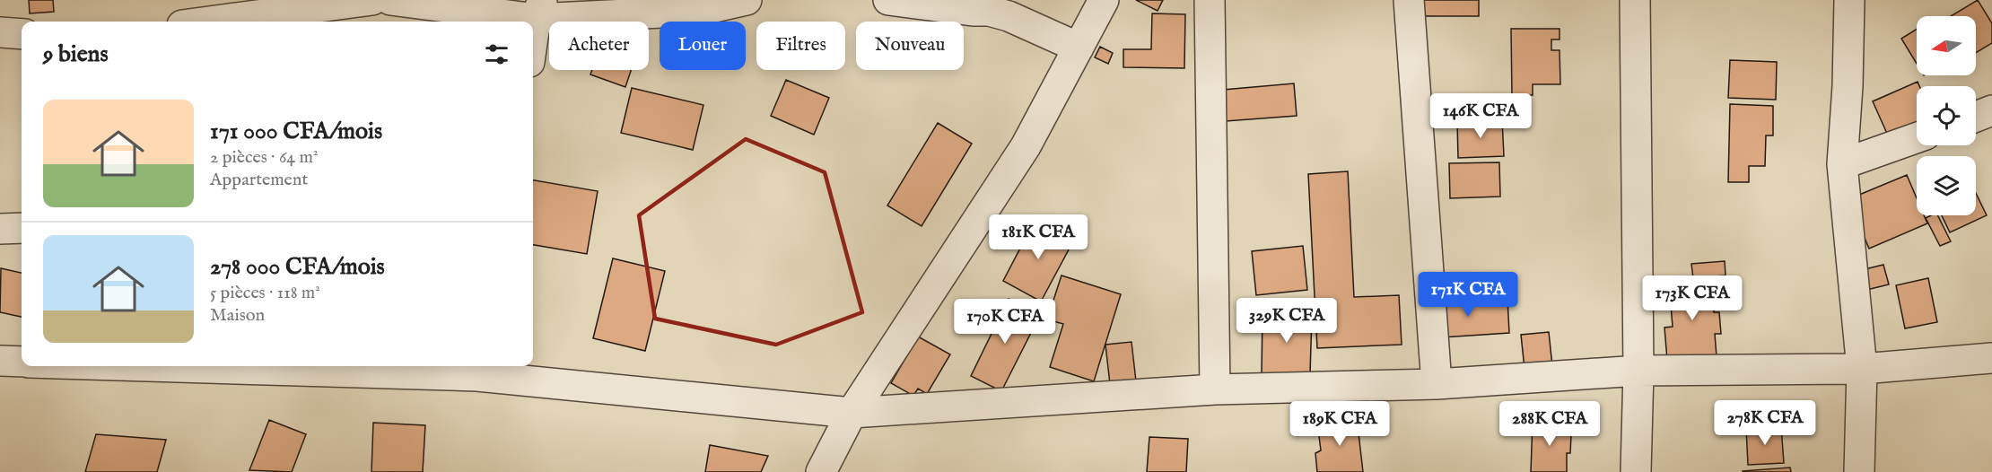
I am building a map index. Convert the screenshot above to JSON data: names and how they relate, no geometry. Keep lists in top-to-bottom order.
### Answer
{
  "north": "left",
  "page": {
    "chip": [
      "Acheter",
      "Louer",
      "Filtres",
      "Nouveau"
    ],
    "heading": "9 biens",
    "list": [
      {
        "name": "171 000 CFA/mois",
        "note": "2 pièces · 64 m² · Appartement"
      },
      {
        "name": "278 000 CFA/mois",
        "note": "5 pièces · 118 m² · Maison"
      }
    ],
    "price": [
      "146K CFA",
      "181K CFA",
      "171K CFA",
      "173K CFA",
      "329K CFA",
      "170K CFA",
      "278K CFA",
      "189K CFA",
      "288K CFA"
    ]
  }
}
